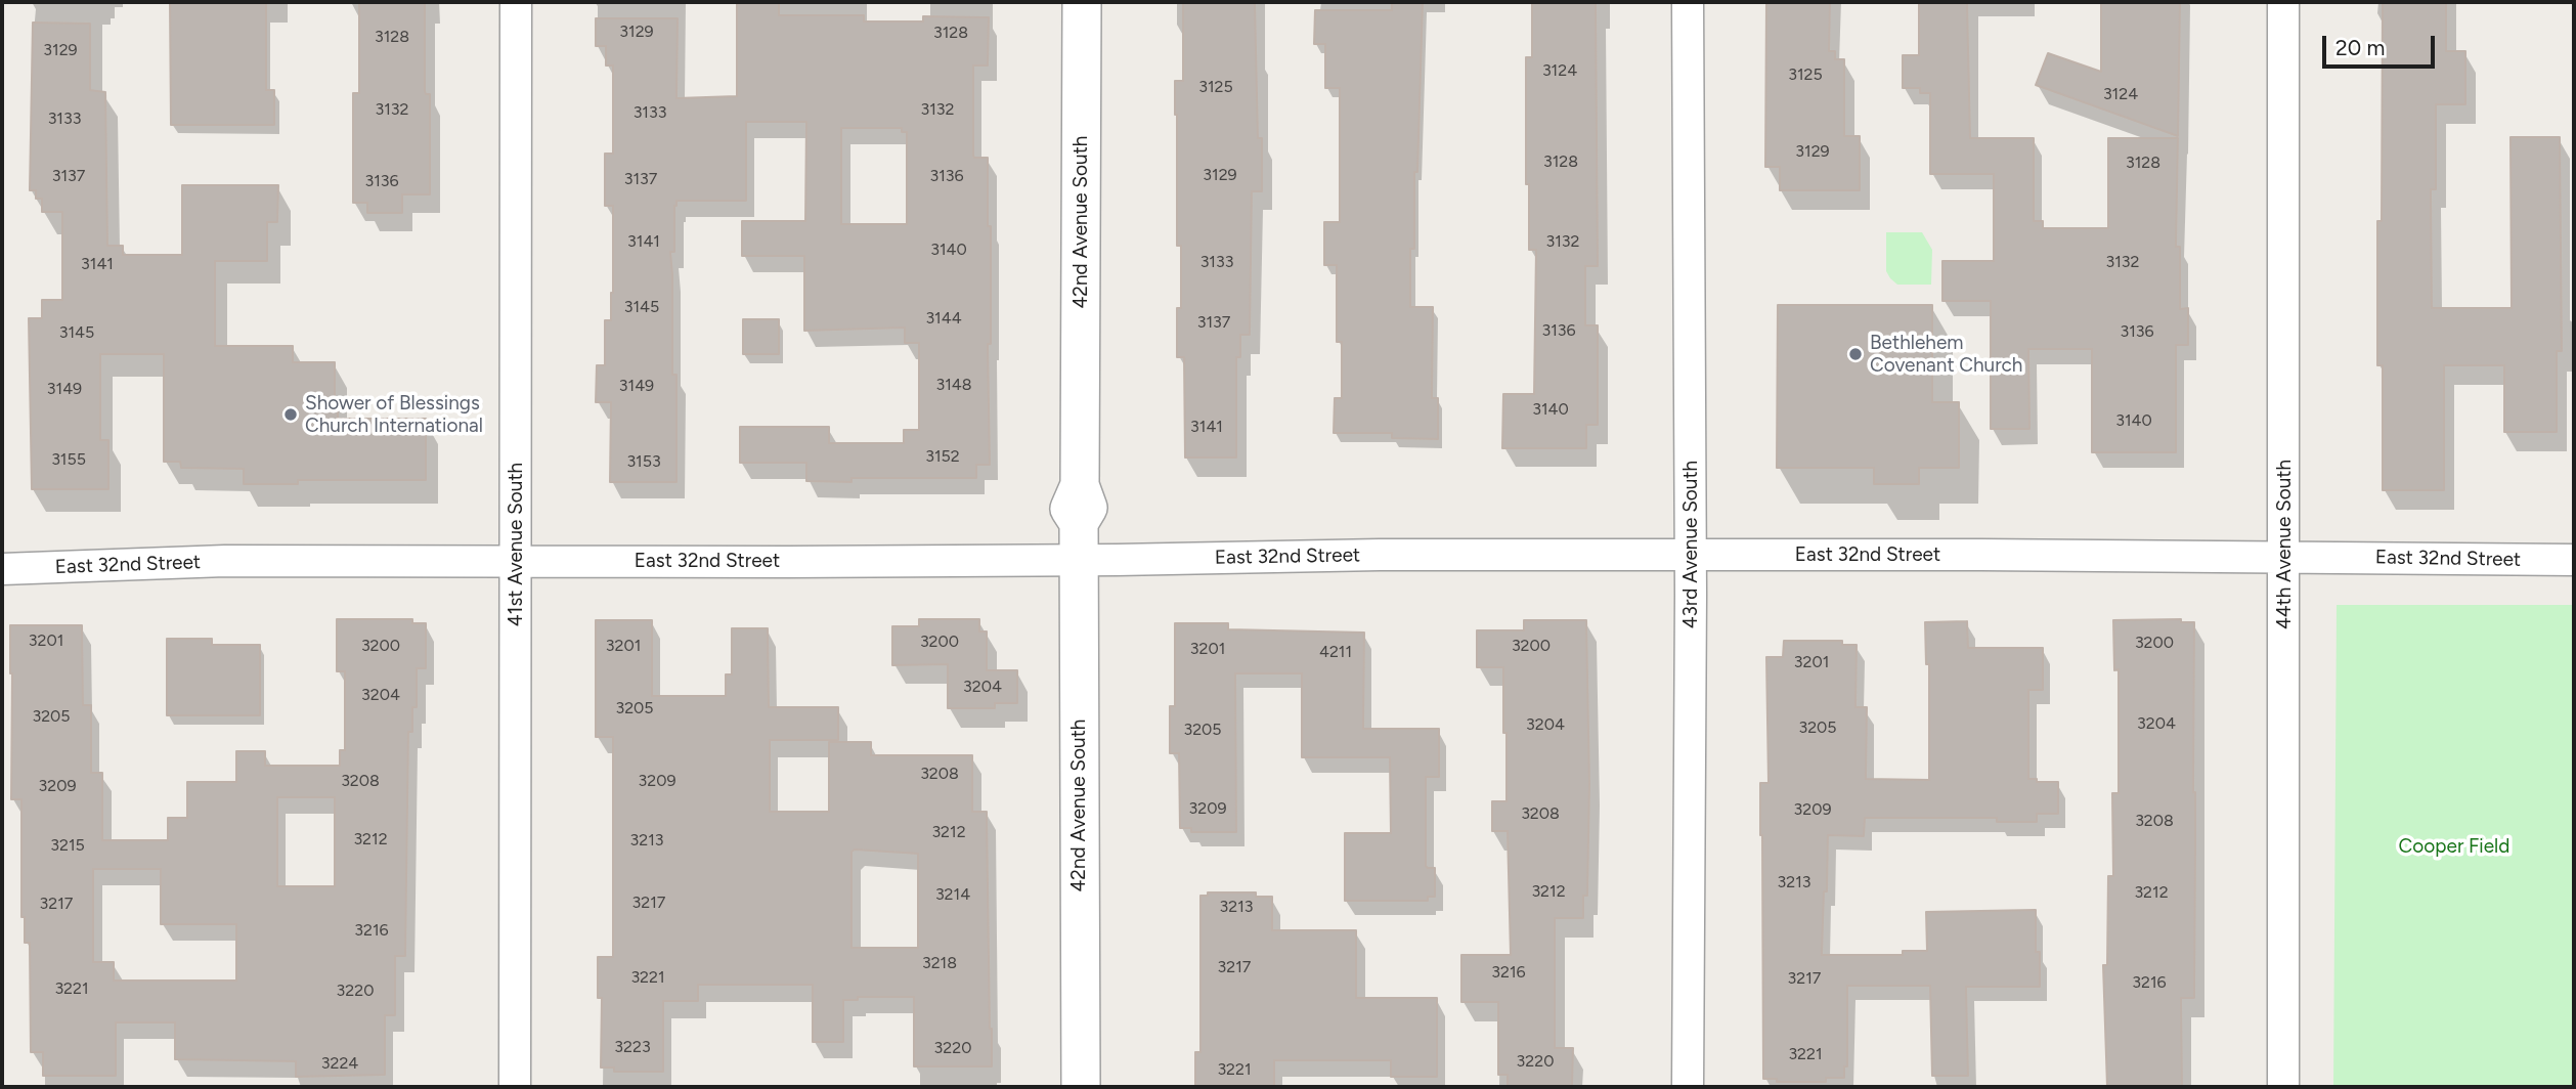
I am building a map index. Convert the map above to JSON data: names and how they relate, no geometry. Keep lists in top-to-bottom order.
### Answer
{
  "streets": {
    "street": [
      "42nd Avenue South",
      "41st Avenue South",
      "43rd Avenue South",
      "44th Avenue South",
      "East 32nd Street"
    ]
  },
  "crossings": [
    ["42nd Avenue South", "East 32nd Street"],
    ["41st Avenue South", "East 32nd Street"],
    ["43rd Avenue South", "East 32nd Street"],
    ["44th Avenue South", "East 32nd Street"]
  ],
  "parks": ["Cooper Field"],
  "places": ["Bethlehem Covenant Church", "Shower of Blessings Church International"],
  "house_numbers": [
    "3129",
    "3128",
    "3128",
    "3129",
    "3124",
    "3125",
    "3125",
    "3124",
    "3132",
    "3132",
    "3133",
    "3133",
    "3129",
    "3128",
    "3128",
    "3129",
    "3137",
    "3136",
    "3137",
    "3136",
    "3141",
    "3132",
    "3140",
    "3133",
    "3132",
    "3141",
    "3145",
    "3144",
    "3137",
    "3136",
    "3136",
    "3145",
    "3148",
    "3149",
    "3149",
    "3140",
    "3140",
    "3141",
    "3152",
    "3155",
    "3153",
    "3201",
    "3200",
    "3200",
    "3200",
    "3201",
    "3200",
    "3201",
    "4211",
    "3201",
    "3204",
    "3204",
    "3205",
    "3205",
    "3204",
    "3204",
    "3205",
    "3205",
    "3208",
    "3208",
    "3209",
    "3209",
    "3209",
    "3209",
    "3208",
    "3208",
    "3212",
    "3212",
    "3213",
    "3215",
    "3213",
    "3212",
    "3212",
    "3214",
    "3217",
    "3217",
    "3213",
    "3216",
    "3218",
    "3217",
    "3216",
    "3221",
    "3217",
    "3216",
    "3221",
    "3220",
    "3223",
    "3220",
    "3221",
    "3220",
    "3224",
    "3221"
  ],
  "scale_bar": "20 m"
}
